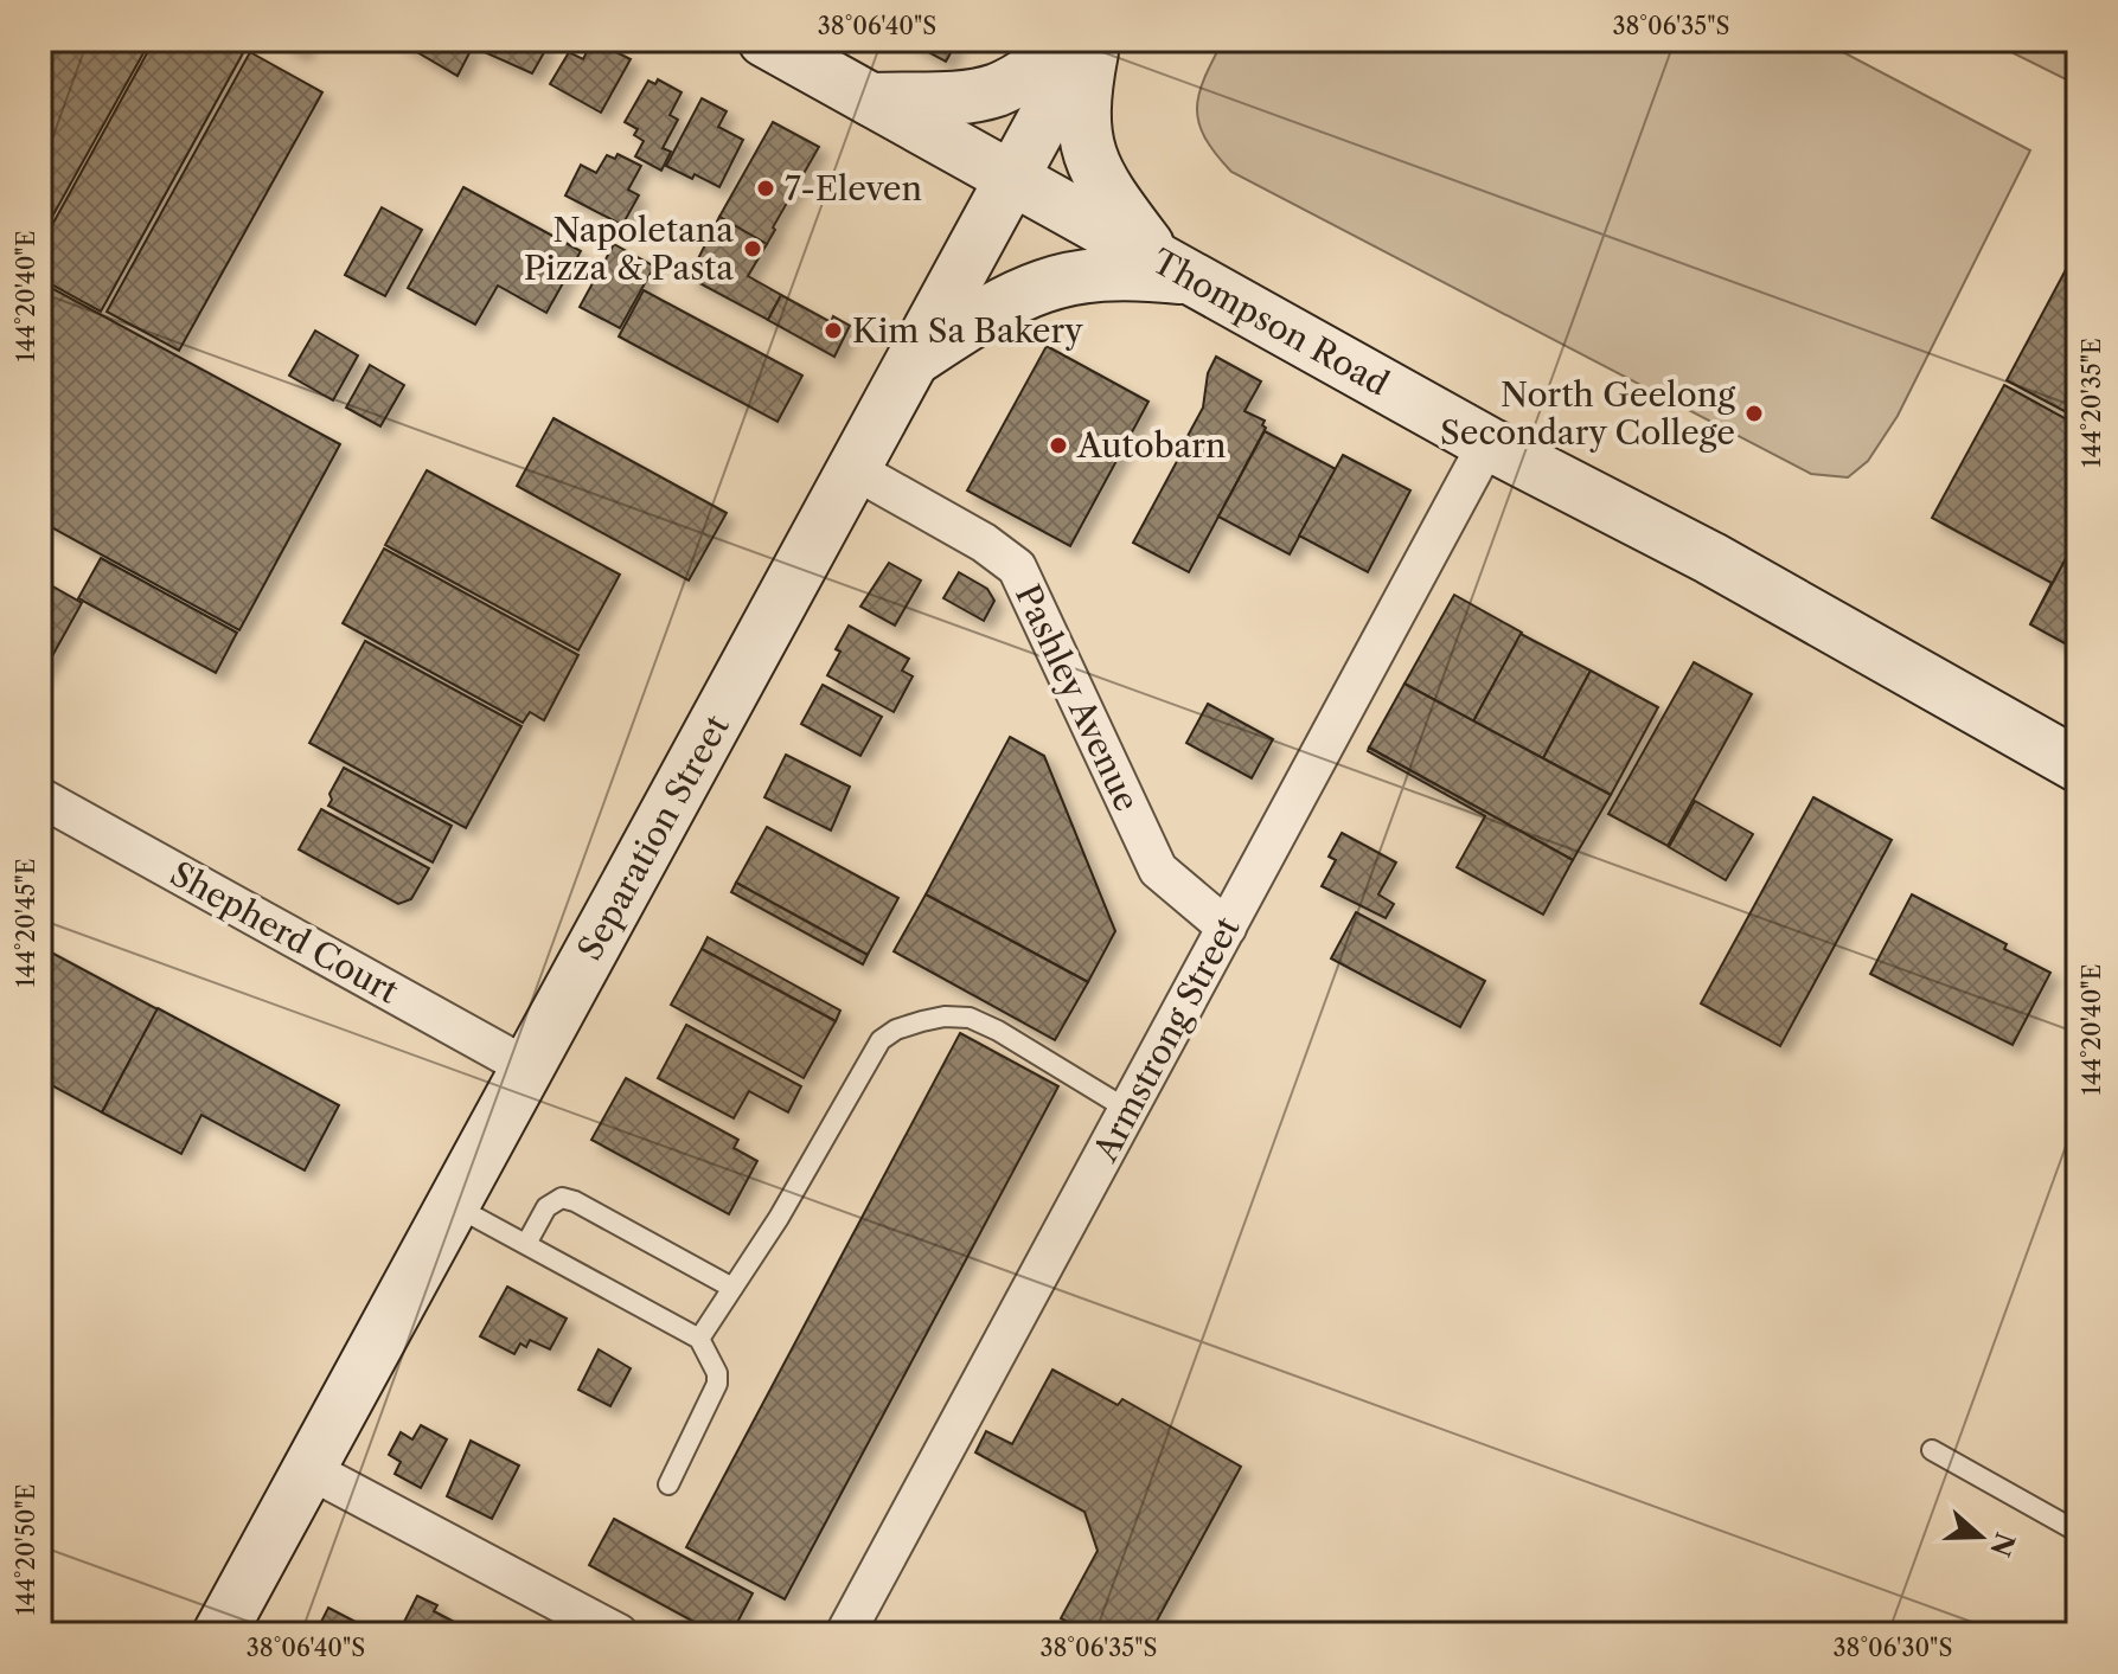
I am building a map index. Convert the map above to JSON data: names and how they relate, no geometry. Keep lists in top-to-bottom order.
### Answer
{
  "streets": {
    "main road": ["Thompson Road", "Separation Street"],
    "street": ["Pashley Avenue", "Shepherd Court", "Armstrong Street"]
  },
  "crossings": [
    ["Thompson Road", "Separation Street"],
    ["Thompson Road", "Armstrong Street"],
    ["Pashley Avenue", "Separation Street"],
    ["Pashley Avenue", "Armstrong Street"],
    ["Separation Street", "Shepherd Court"]
  ],
  "places": [
    "7-Eleven",
    "Napoletana Pizza & Pasta",
    "Kim Sa Bakery",
    "North Geelong Secondary College",
    "Autobarn"
  ],
  "north": "right",
  "coordinates": [
    "38°06'40\"S",
    "38°06'35\"S",
    "144°20'40\"E",
    "144°20'35\"E",
    "144°20'45\"E",
    "144°20'50\"E",
    "38°06'30\"S"
  ]
}
